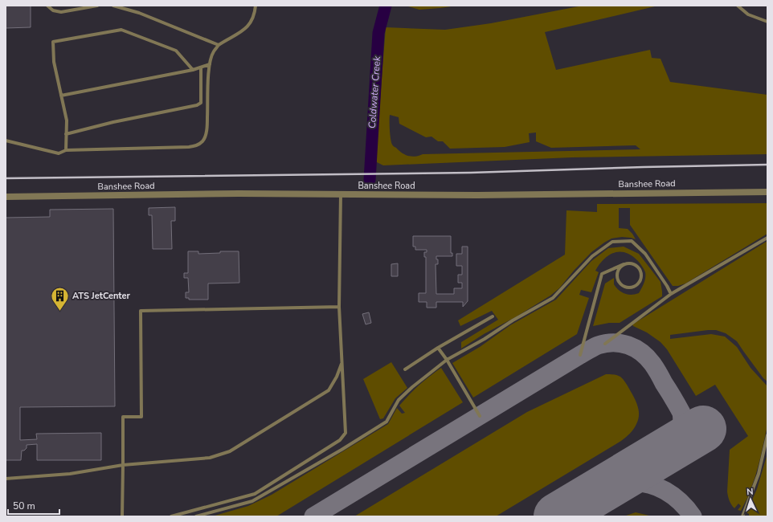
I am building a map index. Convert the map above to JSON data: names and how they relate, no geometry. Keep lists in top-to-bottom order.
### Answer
{
  "streets": {
    "street": ["Banshee Road"]
  },
  "water": ["Coldwater Creek"],
  "places": {
    "building": ["ATS JetCenter"]
  },
  "scale_bar": "50 m",
  "north": "top"
}
